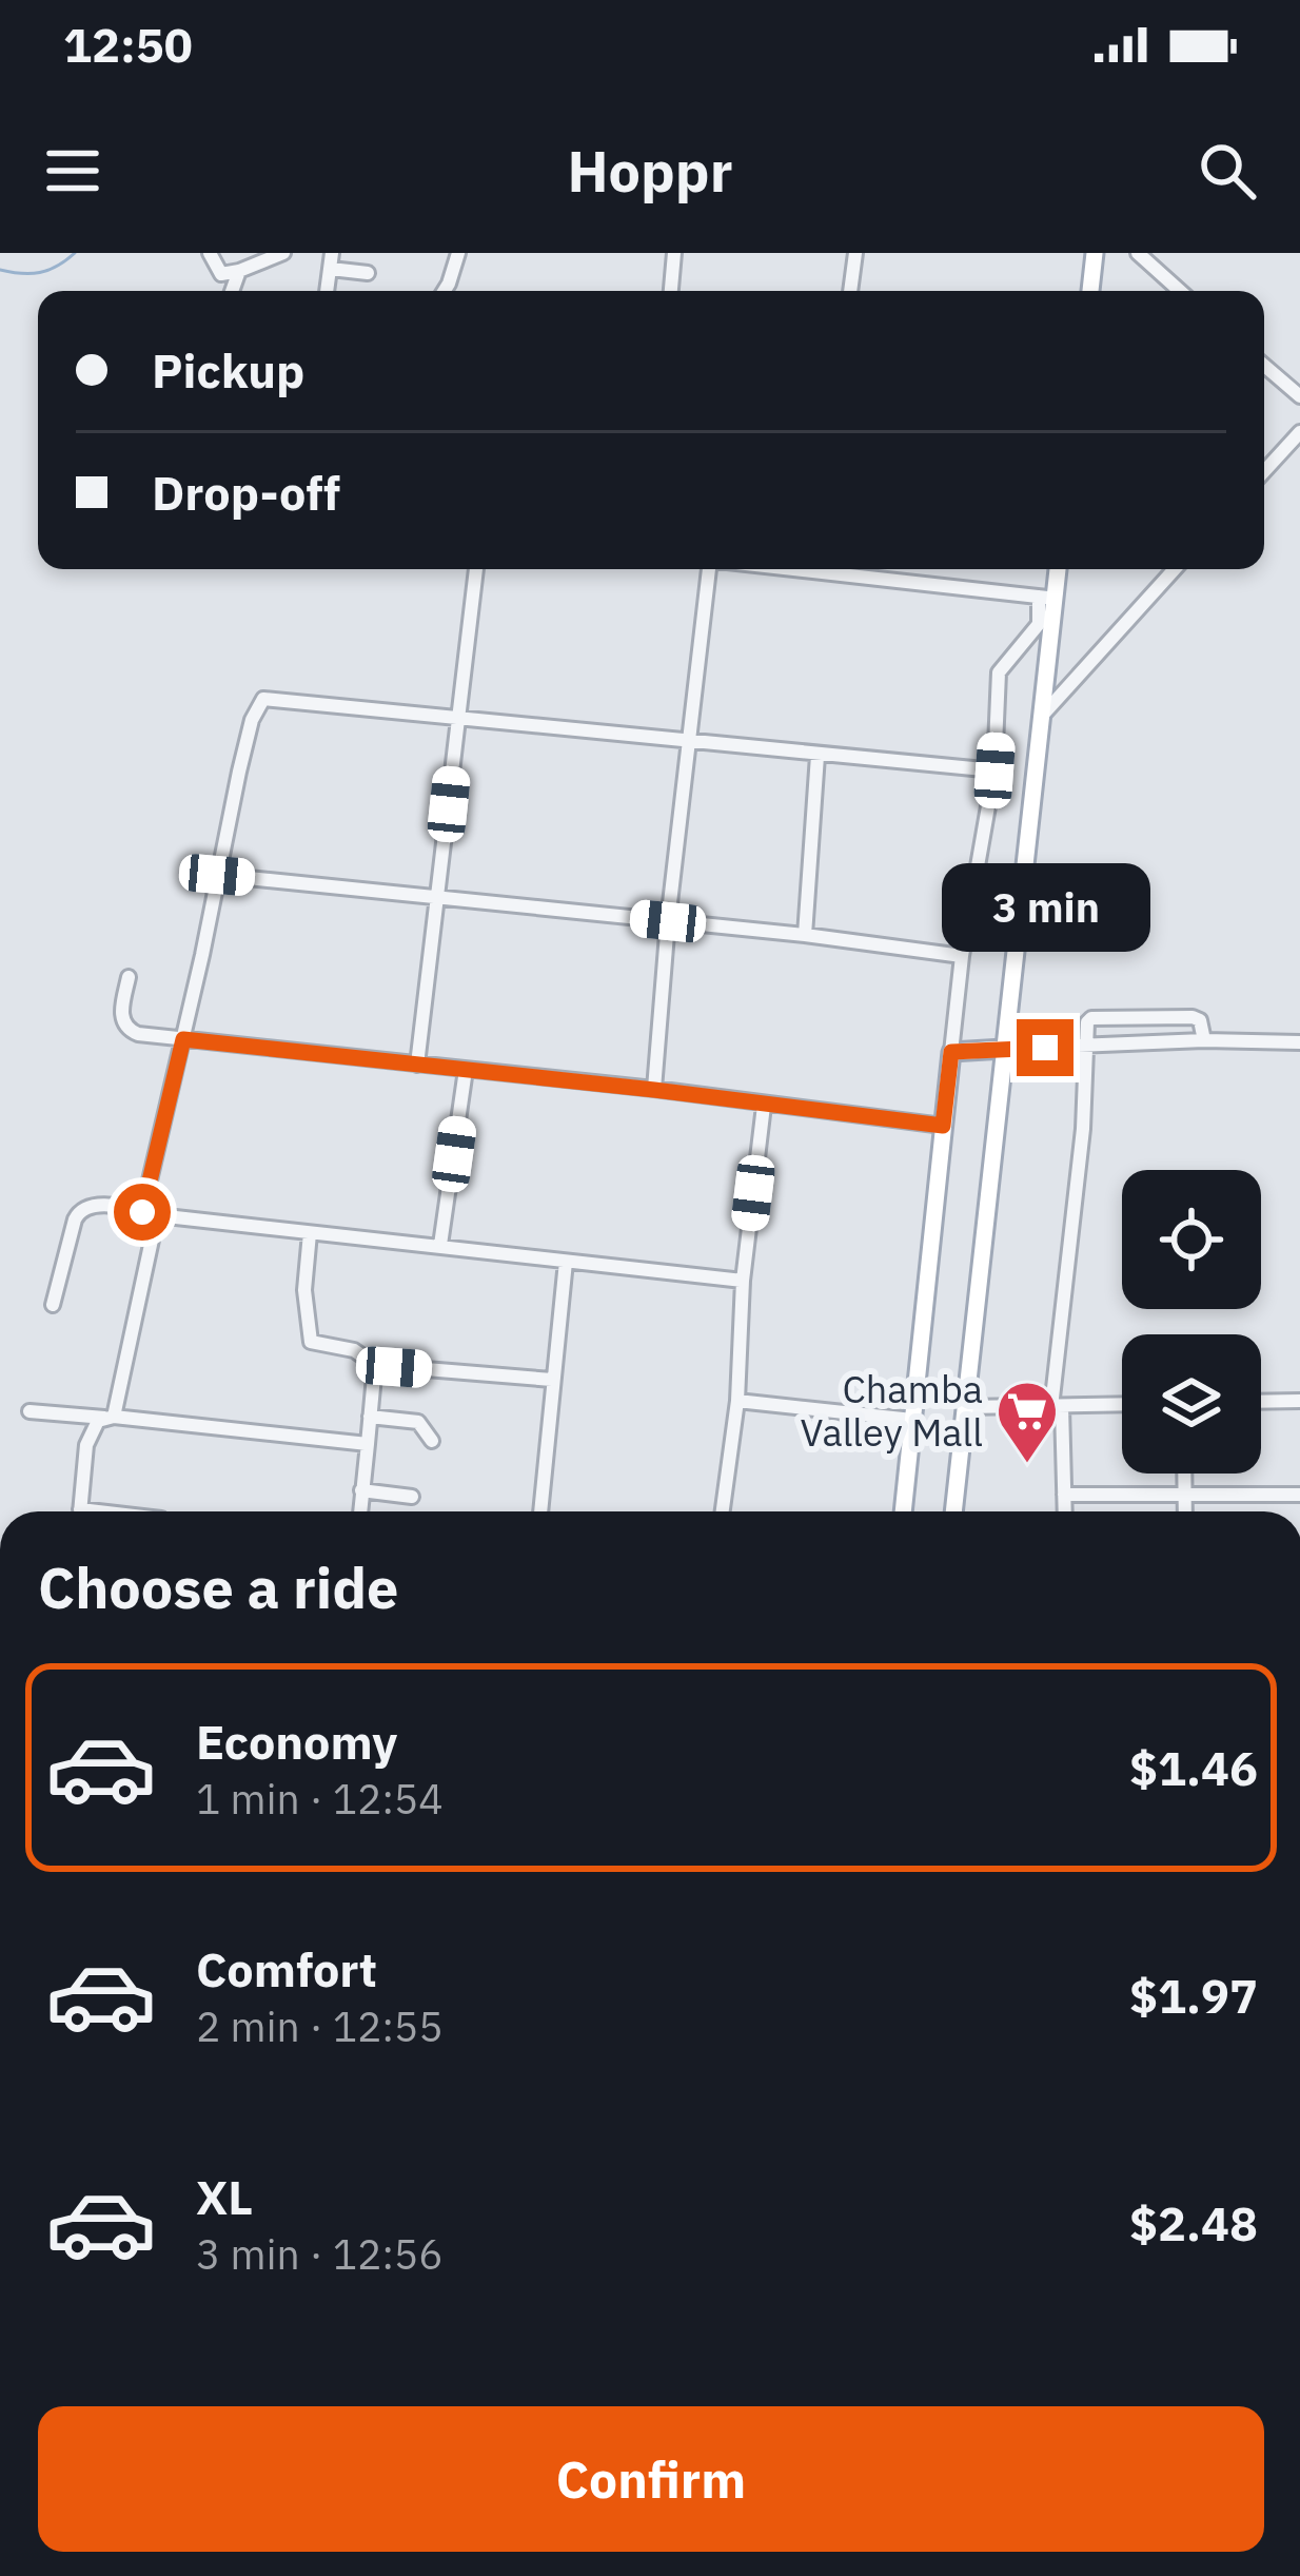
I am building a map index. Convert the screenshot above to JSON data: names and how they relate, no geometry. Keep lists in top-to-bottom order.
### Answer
{
  "places": {
    "supermarket": ["Chamba Valley Mall"]
  },
  "page": {
    "status": "12:50",
    "header": "Hoppr",
    "banner": ["Pickup", "Drop-off"],
    "bubble": "3 min",
    "heading": "Choose a ride",
    "list": [
      {
        "name": "Economy",
        "note": "1 min · 12:54",
        "value": "$1.46"
      },
      {
        "name": "Comfort",
        "note": "2 min · 12:55",
        "value": "$1.97"
      },
      {
        "name": "XL",
        "note": "3 min · 12:56",
        "value": "$2.48"
      }
    ],
    "buttons": "Confirm"
  }
}
